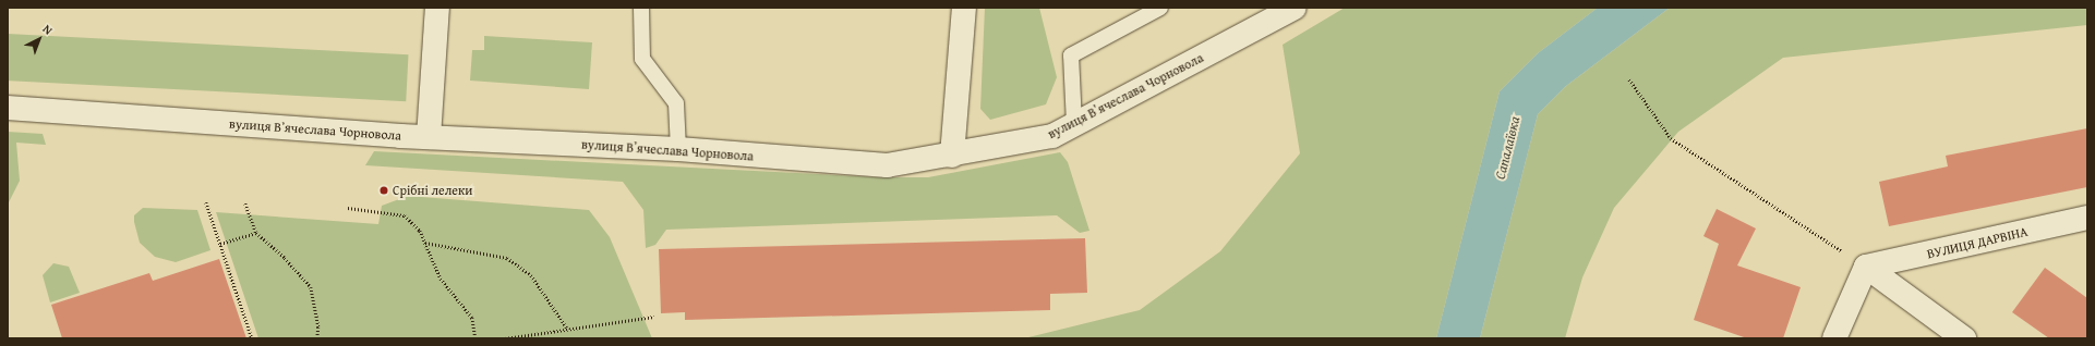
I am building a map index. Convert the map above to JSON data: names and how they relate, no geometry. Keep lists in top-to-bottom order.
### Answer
{
  "streets": {
    "street": ["вулиця Вʼячеслава Чорновола", "ВУЛИЦЯ ДАРВІНА"]
  },
  "water": ["Сапалаївка"],
  "places": ["Срібні лелеки"],
  "north": "top right"
}
